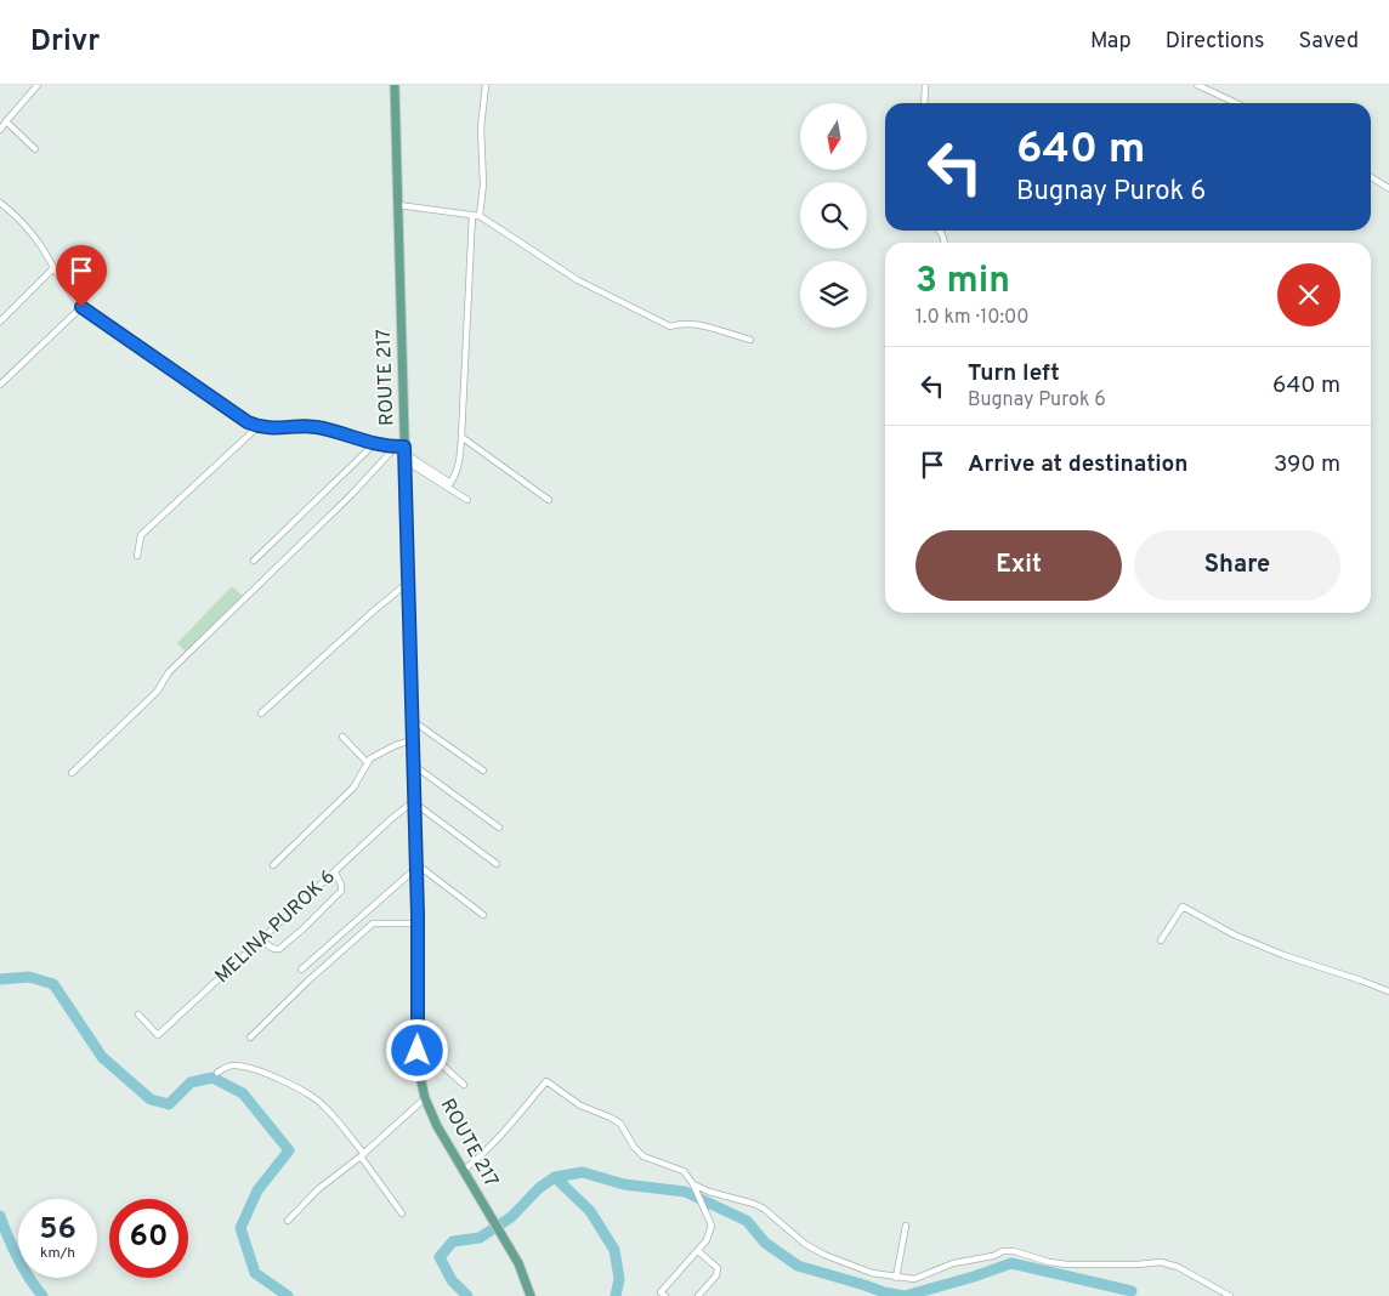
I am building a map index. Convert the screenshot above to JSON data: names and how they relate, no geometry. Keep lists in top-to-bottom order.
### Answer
{
  "streets": {
    "main road": ["ROUTE 217"],
    "street": ["MELINA PUROK 6"]
  },
  "crossings": [
    ["ROUTE 217", "MELINA PUROK 6"]
  ],
  "north": "bottom",
  "page": {
    "header": "Drivr",
    "nav": ["Map", "Directions", "Saved"],
    "turn": ["640 m", "Bugnay Purok 6"],
    "heading": ["3 min", "1.0 km · 10:00"],
    "list": [
      {
        "name": "Turn left",
        "note": "Bugnay Purok 6",
        "value": "640 m"
      },
      {
        "name": "Arrive at destination",
        "value": "390 m"
      }
    ],
    "buttons": ["Exit", "Share"],
    "speed": "56 km/h",
    "limit": "60"
  }
}
